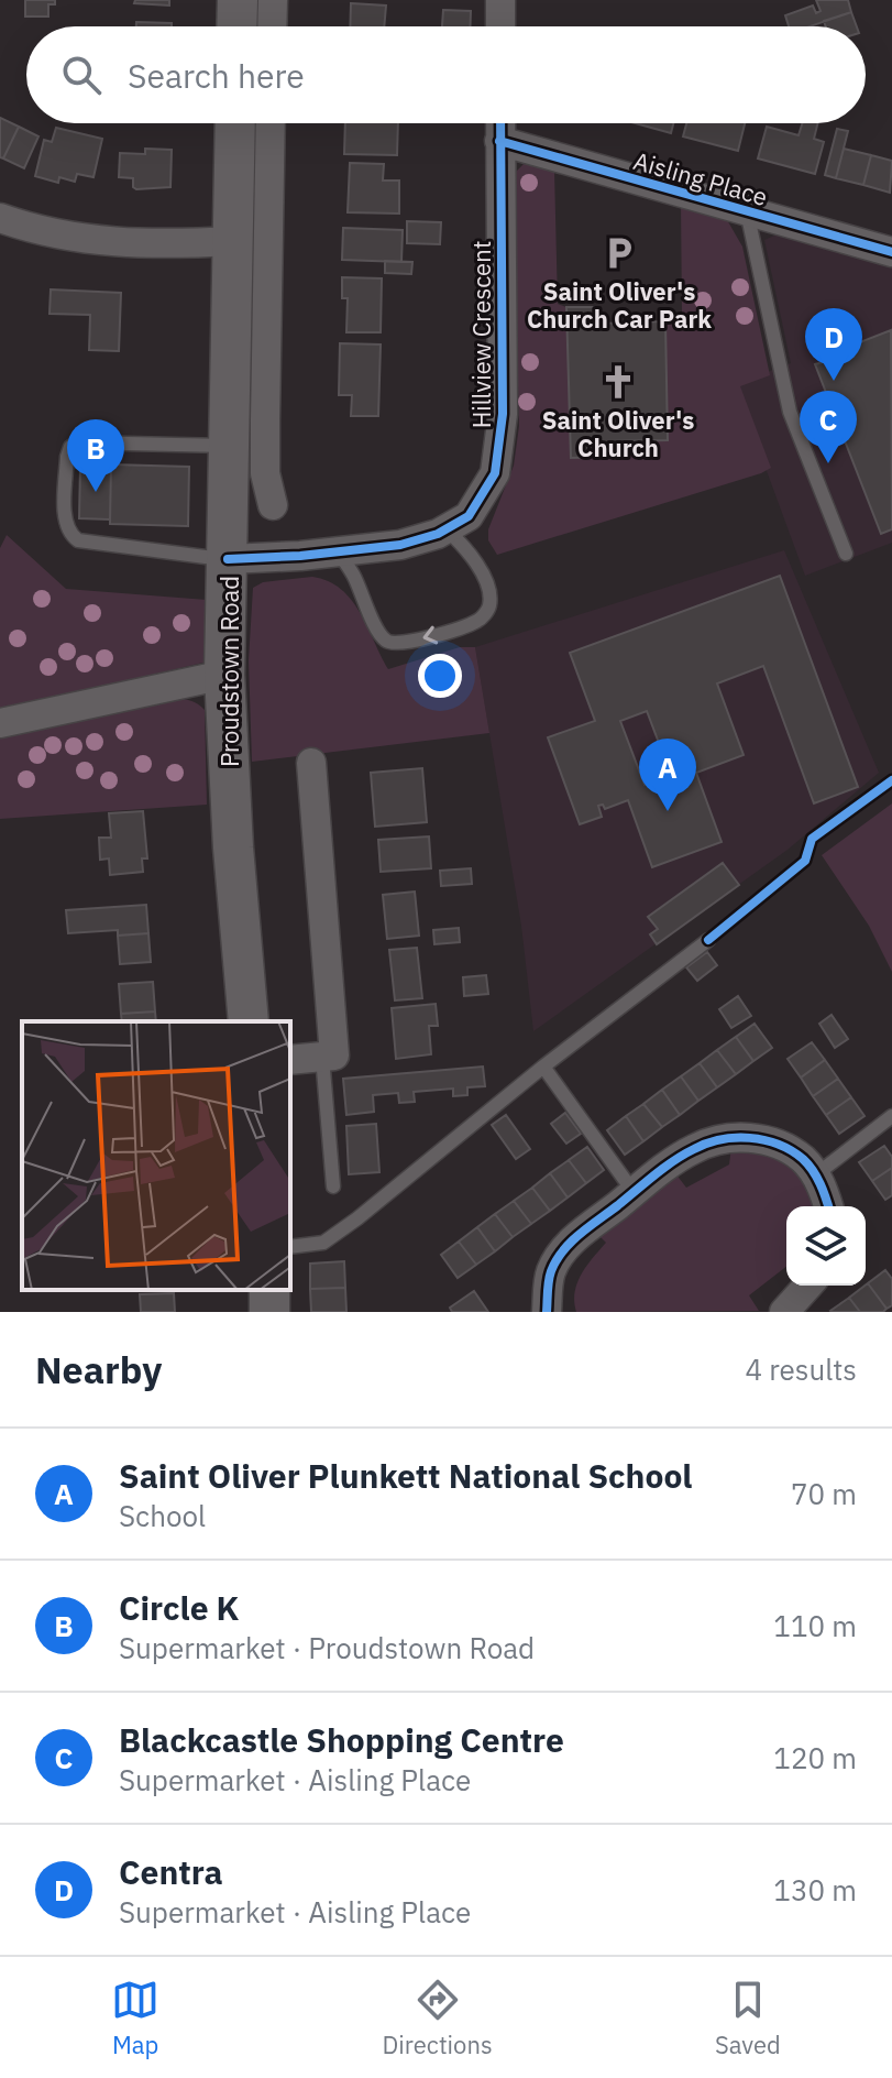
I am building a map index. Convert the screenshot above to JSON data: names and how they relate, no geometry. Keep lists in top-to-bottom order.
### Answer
{
  "streets": {
    "main road": ["Proudstown Road"],
    "street": ["Aisling Place", "Hillview Crescent"]
  },
  "crossings": [
    ["Aisling Place", "Hillview Crescent"],
    ["Hillview Crescent", "Proudstown Road"]
  ],
  "places": {
    "parking": ["Saint Oliver's Church Car Park"],
    "church": ["Saint Oliver's Church"]
  },
  "page": {
    "search": "Search here",
    "pins": [
      "D",
      "C",
      "B",
      "A"
    ],
    "heading": ["Nearby", "4 results"],
    "list": [
      {
        "mark": "A",
        "name": "Saint Oliver Plunkett National School",
        "note": "School",
        "value": "70 m"
      },
      {
        "mark": "B",
        "name": "Circle K",
        "note": "Supermarket · Proudstown Road",
        "value": "110 m"
      },
      {
        "mark": "C",
        "name": "Blackcastle Shopping Centre",
        "note": "Supermarket · Aisling Place",
        "value": "120 m"
      },
      {
        "mark": "D",
        "name": "Centra",
        "note": "Supermarket · Aisling Place",
        "value": "130 m"
      }
    ],
    "nav": ["Map", "Directions", "Saved"]
  }
}
